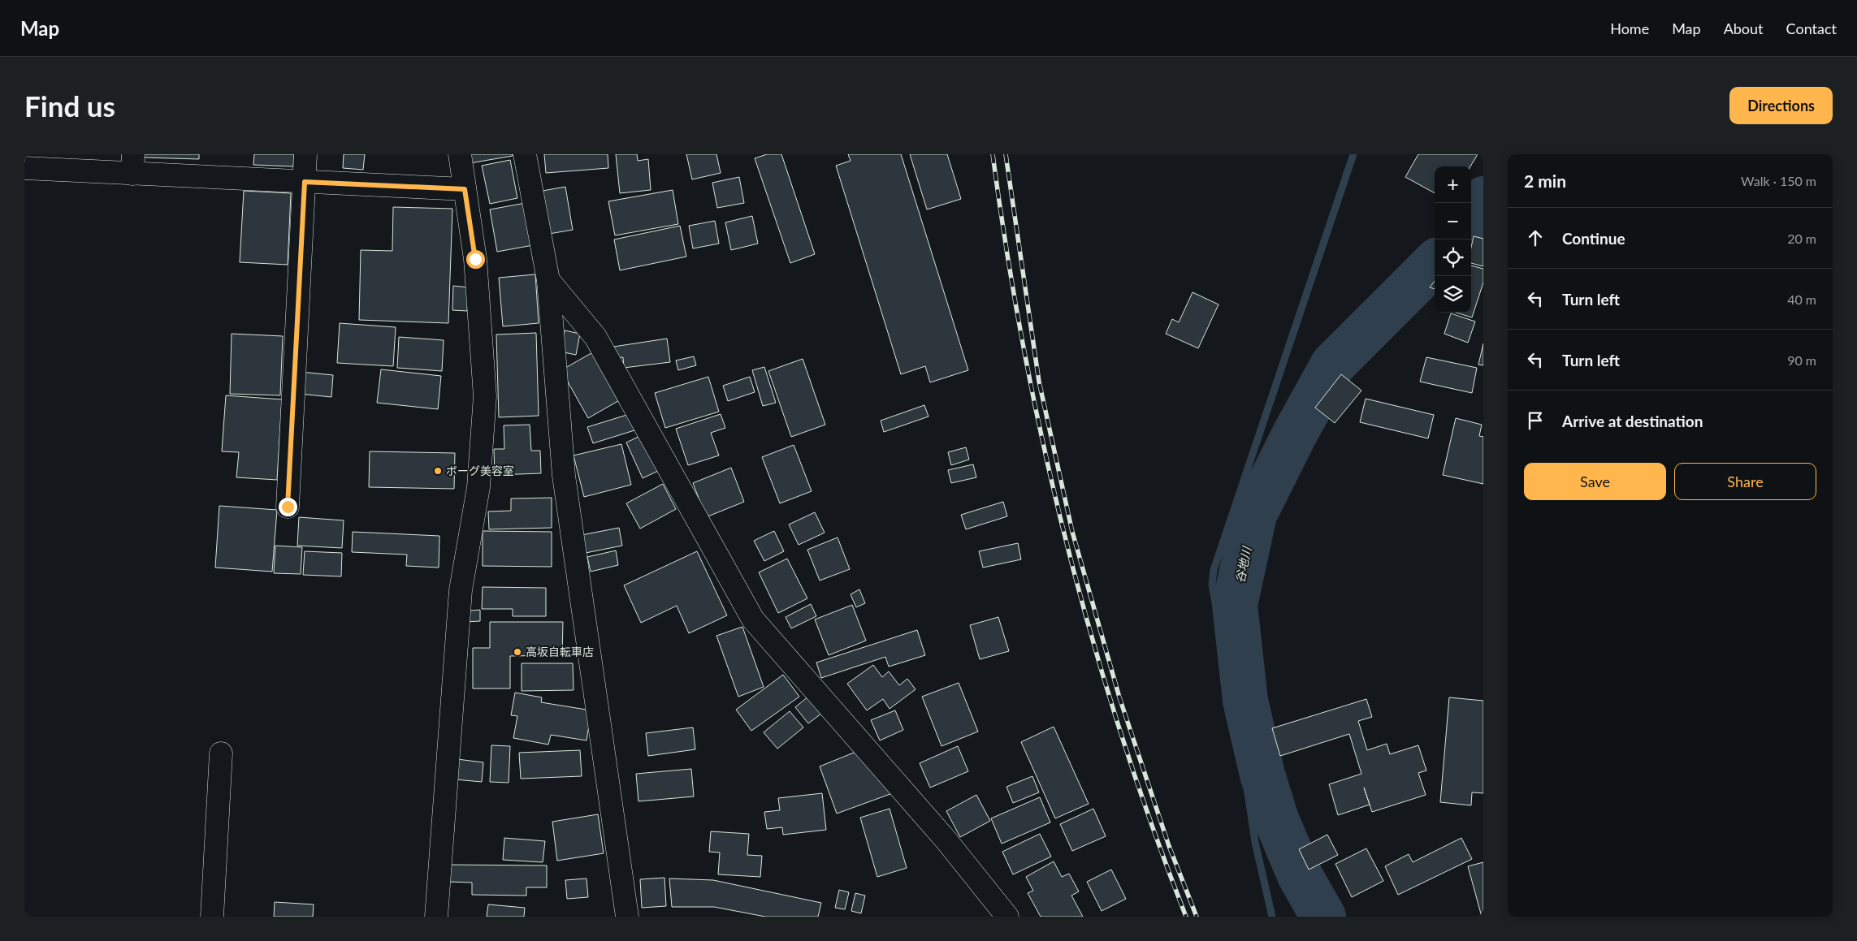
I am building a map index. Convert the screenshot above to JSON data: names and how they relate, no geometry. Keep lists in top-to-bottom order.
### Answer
{
  "water": ["谷地川"],
  "places": ["ボーグ美容室", "高坂自転車店"],
  "page": {
    "header": "Map",
    "nav": [
      "Home",
      "Map",
      "About",
      "Contact"
    ],
    "buttons": [
      "Directions",
      ["Save", "Share"]
    ],
    "title": "Find us",
    "heading": ["2 min", "Walk · 150 m"],
    "map_buttons": ["+", "−"],
    "list": [
      ["Continue", "20 m"],
      ["Turn left", "40 m"],
      ["Turn left", "90 m"],
      "Arrive at destination"
    ]
  }
}
